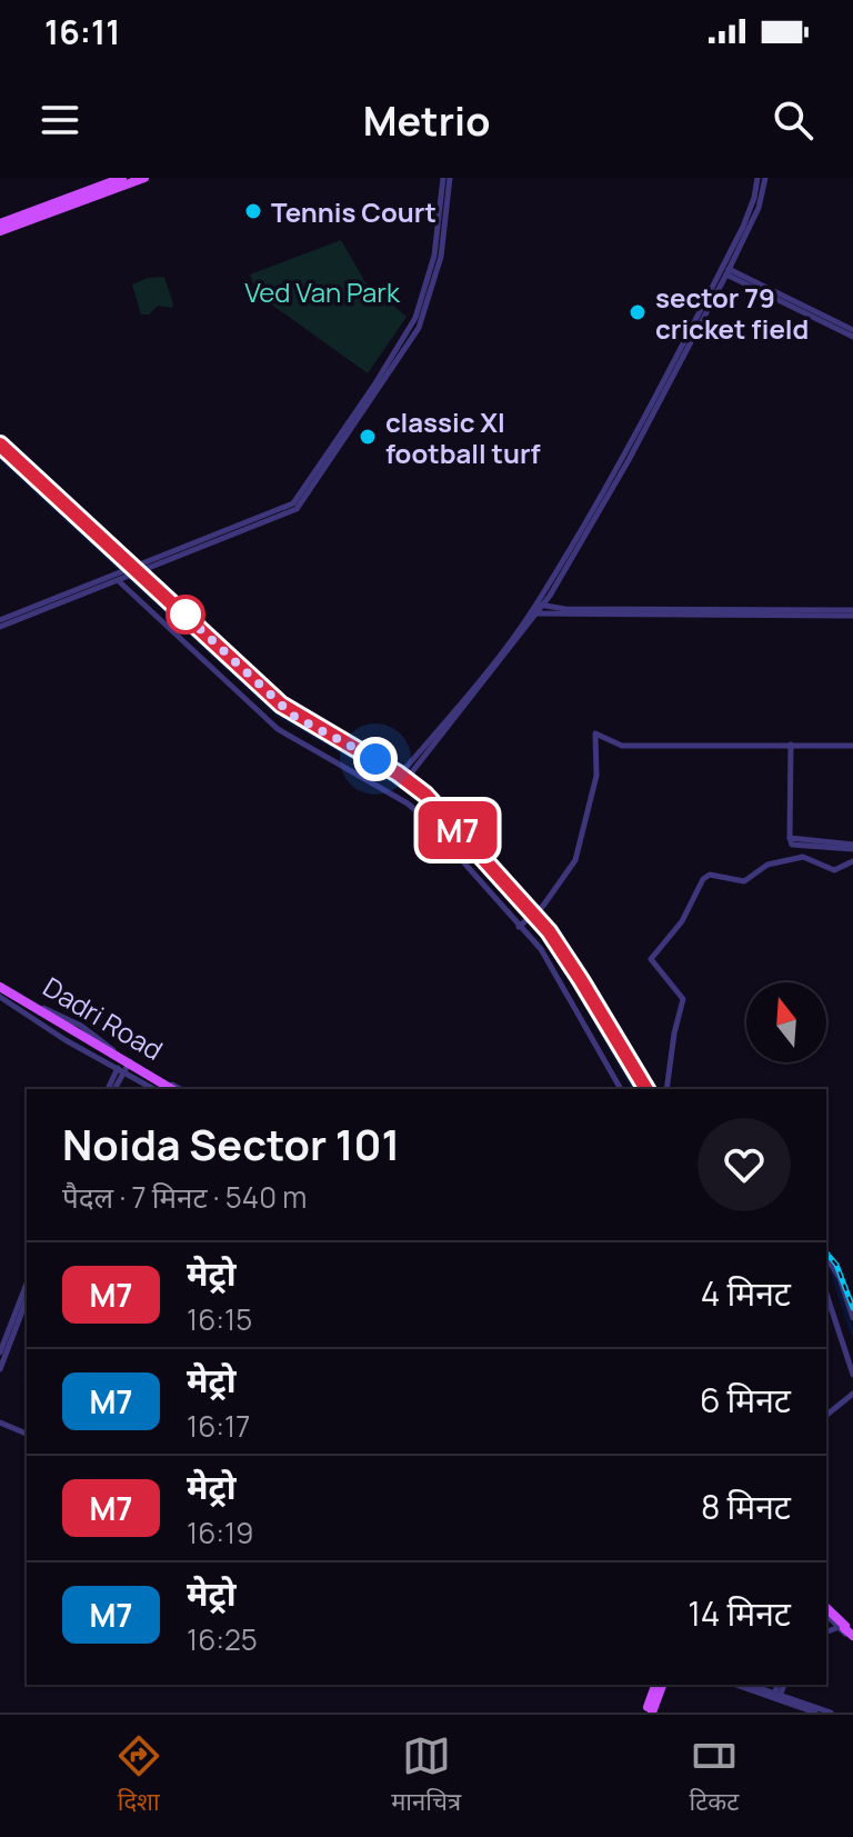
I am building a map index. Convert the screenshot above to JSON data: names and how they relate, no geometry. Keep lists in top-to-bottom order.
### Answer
{
  "streets": {
    "street": ["Dadri Road"]
  },
  "parks": ["Ved Van Park"],
  "places": ["Tennis Court", "sector 79 cricket field", "classic XI football turf"],
  "lines": ["metro line M7"],
  "north": "top",
  "page": {
    "status": "16:11",
    "header": "Metrio",
    "on_map": "M7",
    "heading": ["Noida Sector 101", "पैदल · 7 मिनट · 540 m"],
    "list": [
      {
        "mark": "M7",
        "name": "मेट्रो",
        "note": "16:15",
        "value": "4 मिनट"
      },
      {
        "mark": "M7",
        "name": "मेट्रो",
        "note": "16:17",
        "value": "6 मिनट"
      },
      {
        "mark": "M7",
        "name": "मेट्रो",
        "note": "16:19",
        "value": "8 मिनट"
      },
      {
        "mark": "M7",
        "name": "मेट्रो",
        "note": "16:25",
        "value": "14 मिनट"
      }
    ],
    "tabs": ["दिशा", "मानचित्र", "टिकट"]
  }
}
